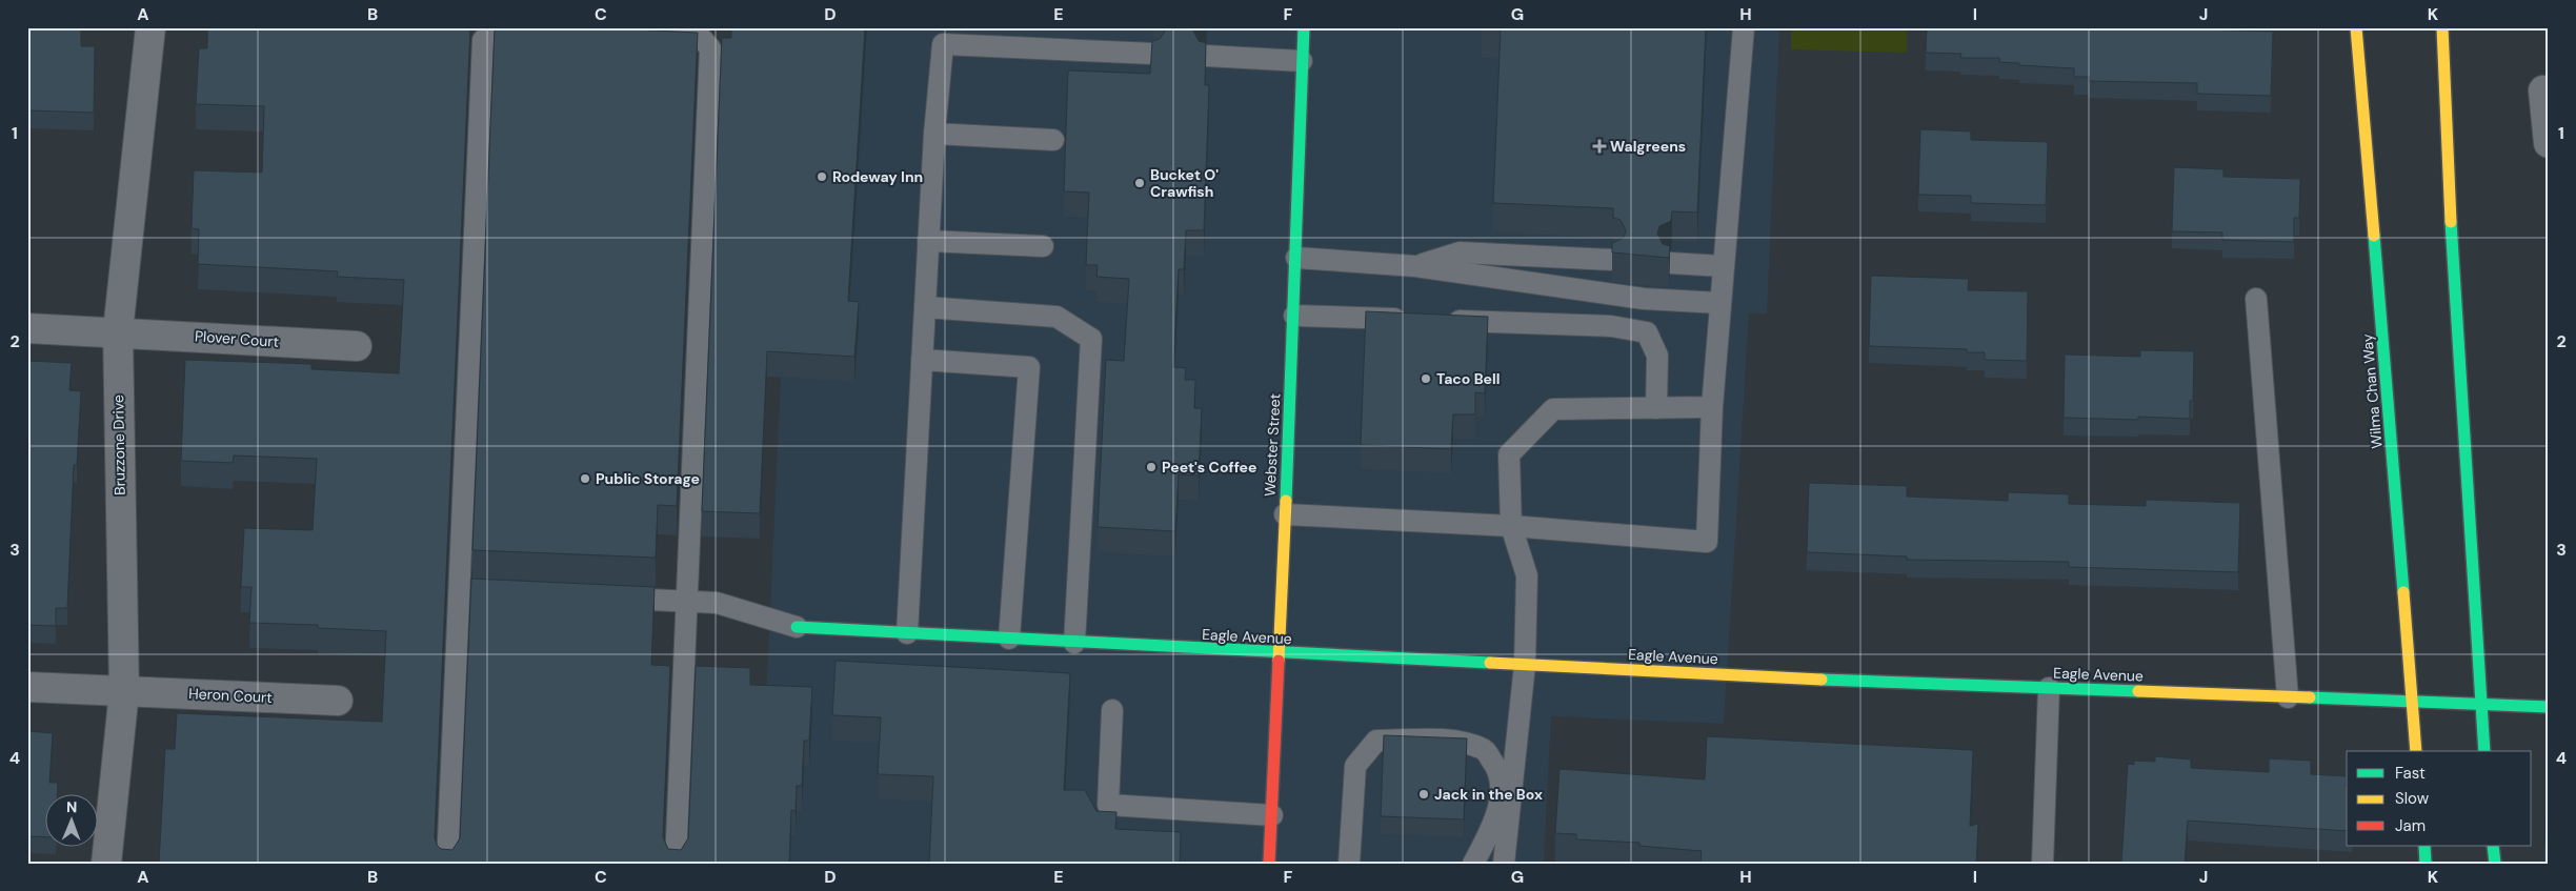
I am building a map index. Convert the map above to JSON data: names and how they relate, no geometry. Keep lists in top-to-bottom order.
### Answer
{
  "streets": {
    "main road": ["Wilma Chan Way", "Webster Street", "Eagle Avenue"],
    "street": ["Plover Court", "Bruzzone Drive", "Heron Court"]
  },
  "crossings": [
    ["Plover Court", "Bruzzone Drive"],
    ["Wilma Chan Way", "Eagle Avenue"],
    ["Bruzzone Drive", "Heron Court"],
    ["Webster Street", "Eagle Avenue"]
  ],
  "places": {
    "health": ["Walgreens"],
    "other": [
      "Rodeway Inn",
      "Bucket O' Crawfish",
      "Taco Bell",
      "Peet's Coffee",
      "Public Storage",
      "Jack in the Box"
    ]
  },
  "legend": ["Fast", "Slow", "Jam"],
  "north": "top",
  "grid": {
    "columns": [
      "A",
      "B",
      "C",
      "D",
      "E",
      "F",
      "G",
      "H",
      "I",
      "J",
      "K"
    ],
    "rows": [
      "1",
      "2",
      "3",
      "4"
    ]
  }
}
